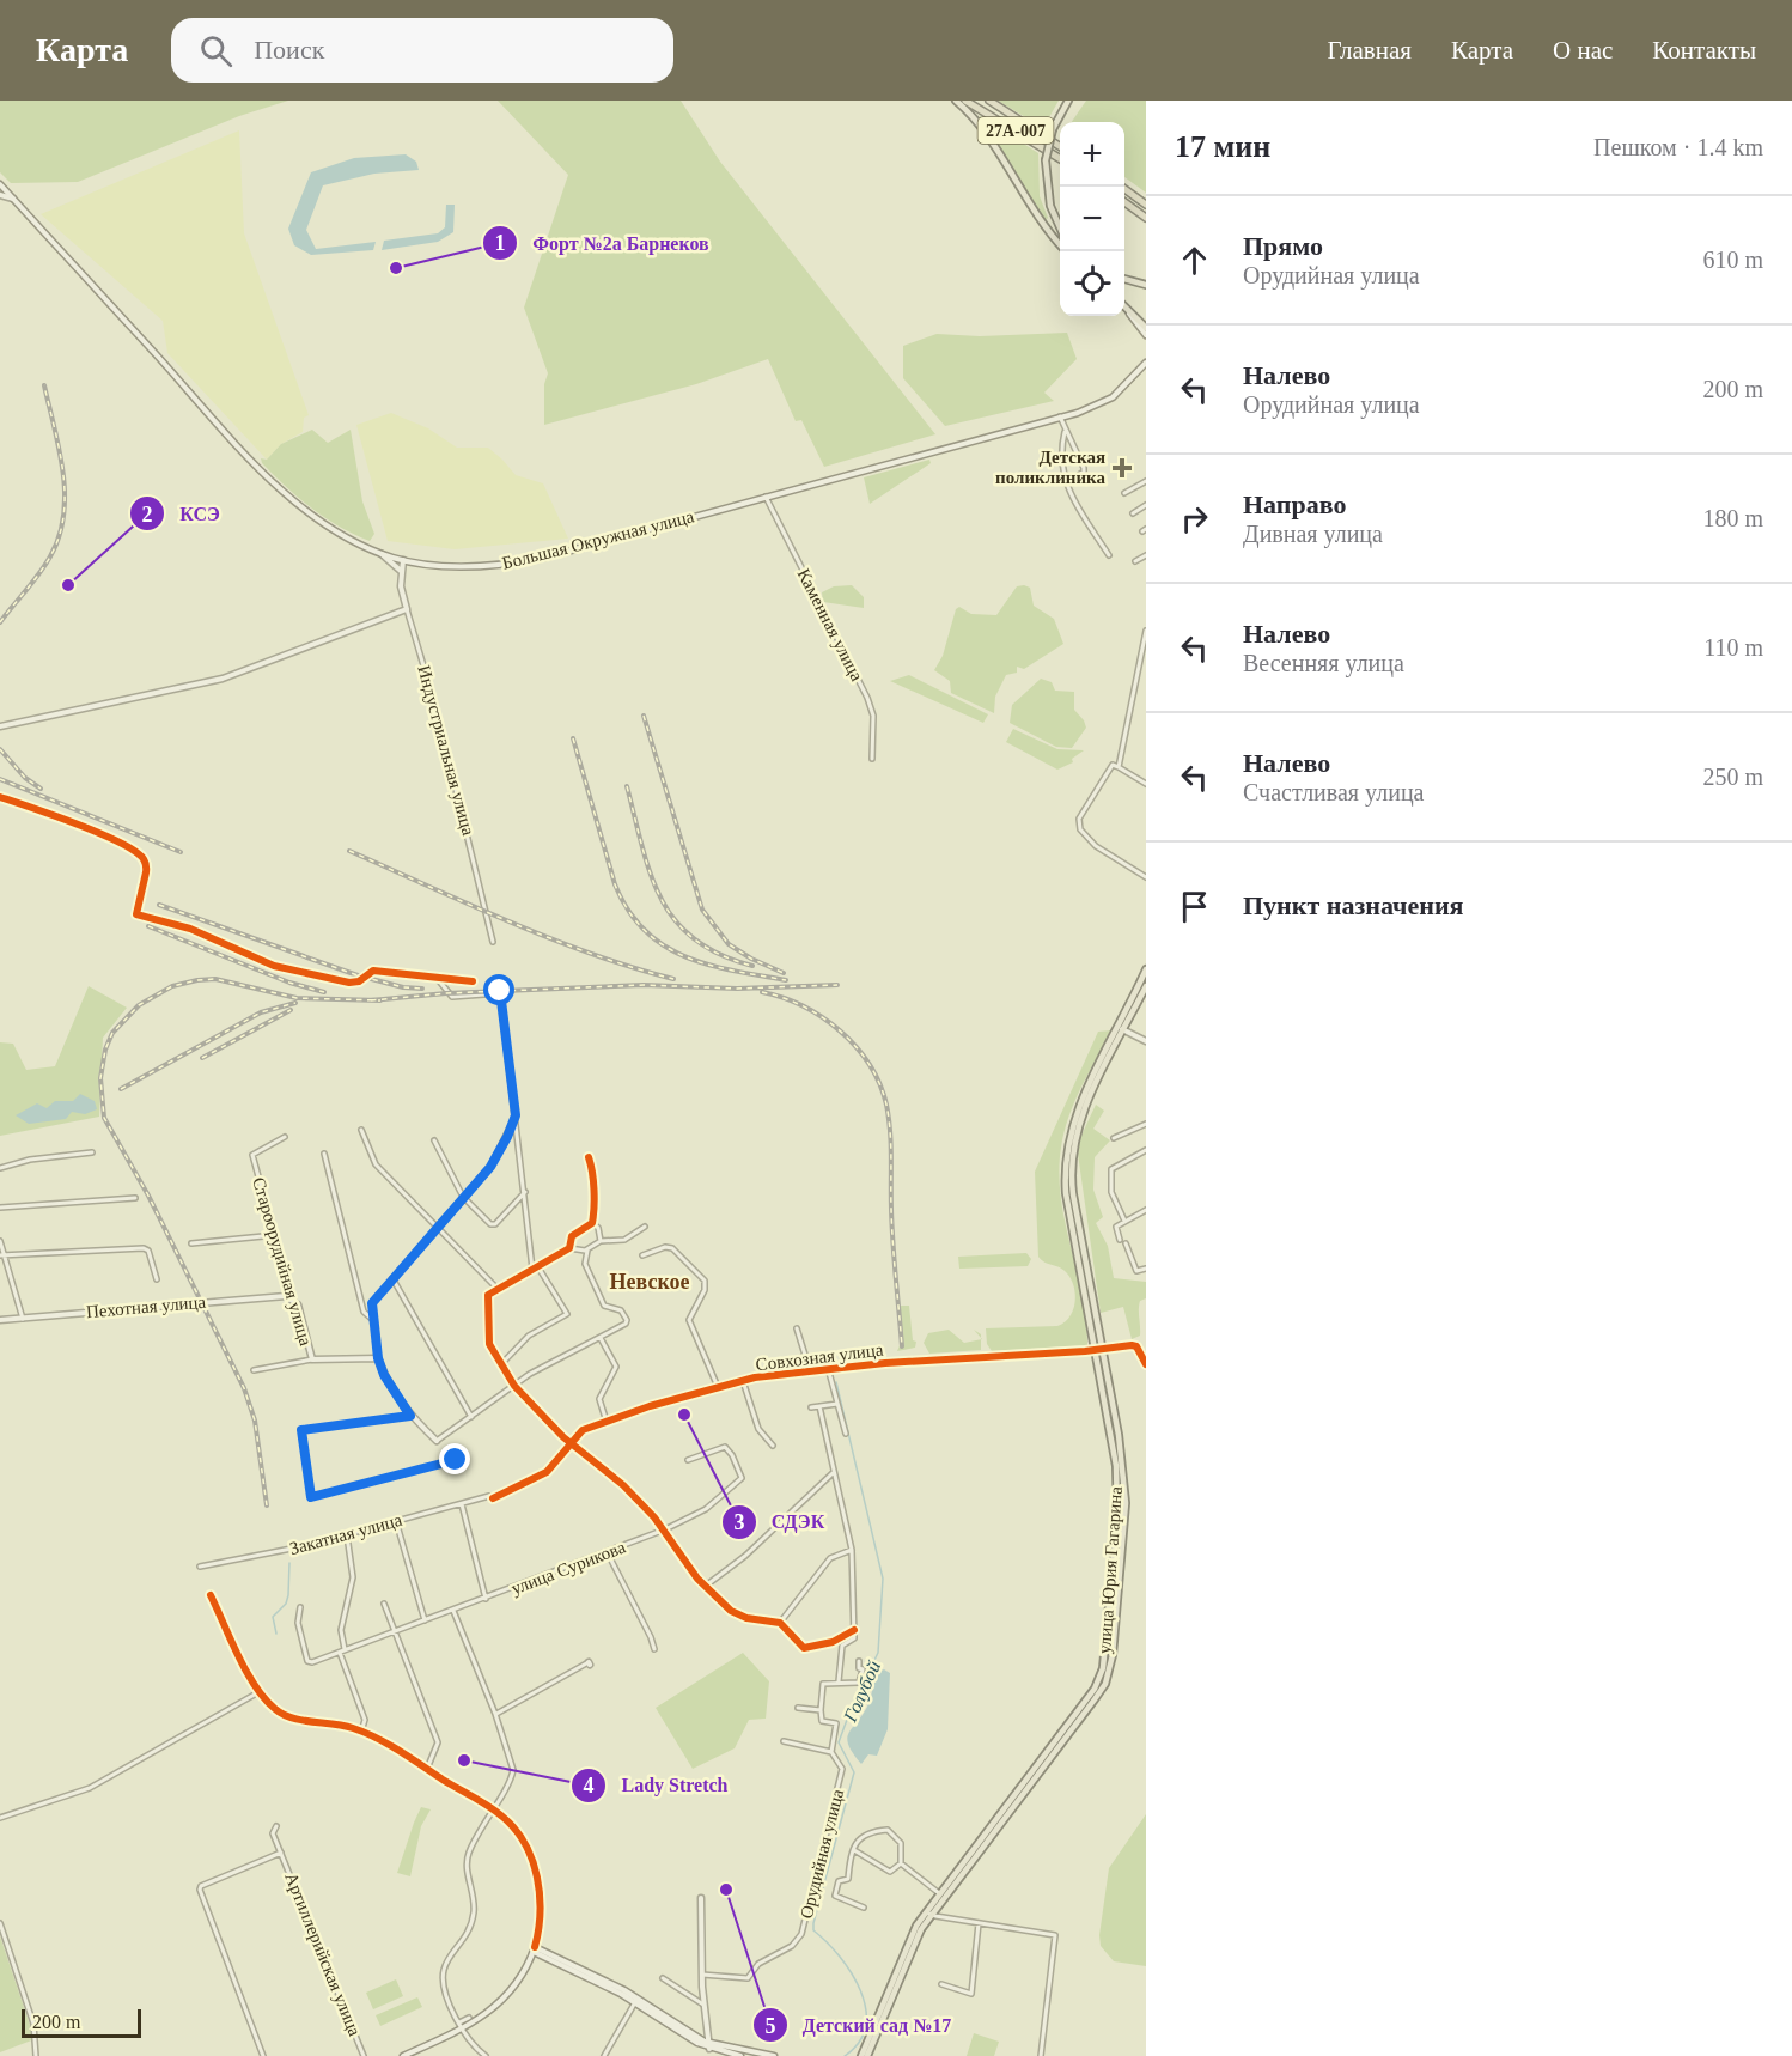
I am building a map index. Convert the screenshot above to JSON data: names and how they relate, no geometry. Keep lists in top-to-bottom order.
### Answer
{
  "streets": {
    "highway": ["27А-007"],
    "main road": [
      "Большая Окружная улица",
      "Индустриальная улица",
      "Староорудийная улица",
      "Пехотная улица",
      "Совхозная улица",
      "улица Юрия Гагарина"
    ],
    "street": [
      "Каменная улица",
      "Закатная улица",
      "улица Сурикова",
      "Орудийная улица",
      "Артиллерийская улица"
    ]
  },
  "crossings": [
    ["Большая Окружная улица", "Каменная улица"],
    ["Большая Окружная улица", "Индустриальная улица"],
    ["Староорудийная улица", "Пехотная улица"],
    ["Совхозная улица", "Закатная улица"],
    ["Совхозная улица", "улица Юрия Гагарина"]
  ],
  "districts": ["Невское"],
  "water": ["Голубой"],
  "places": {
    "other": [
      "Форт №2а Барнеков",
      "КСЭ",
      "СДЭК",
      "Lady Stretch",
      "Детский сад №17"
    ],
    "health": ["Детская поликлиника"]
  },
  "scale_bar": "200 m",
  "page": {
    "header": "Карта",
    "search": "Поиск",
    "nav": [
      "Главная",
      "Карта",
      "О нас",
      "Контакты"
    ],
    "heading": ["17 мин", "Пешком · 1.4 km"],
    "map_buttons": ["+", "−"],
    "list": [
      ["Прямо", "Орудийная улица", "610 m"],
      ["Налево", "Орудийная улица", "200 m"],
      ["Направо", "Дивная улица", "180 m"],
      ["Налево", "Весенняя улица", "110 m"],
      ["Налево", "Счастливая улица", "250 m"],
      "Пункт назначения"
    ],
    "scale": "200 m"
  }
}
